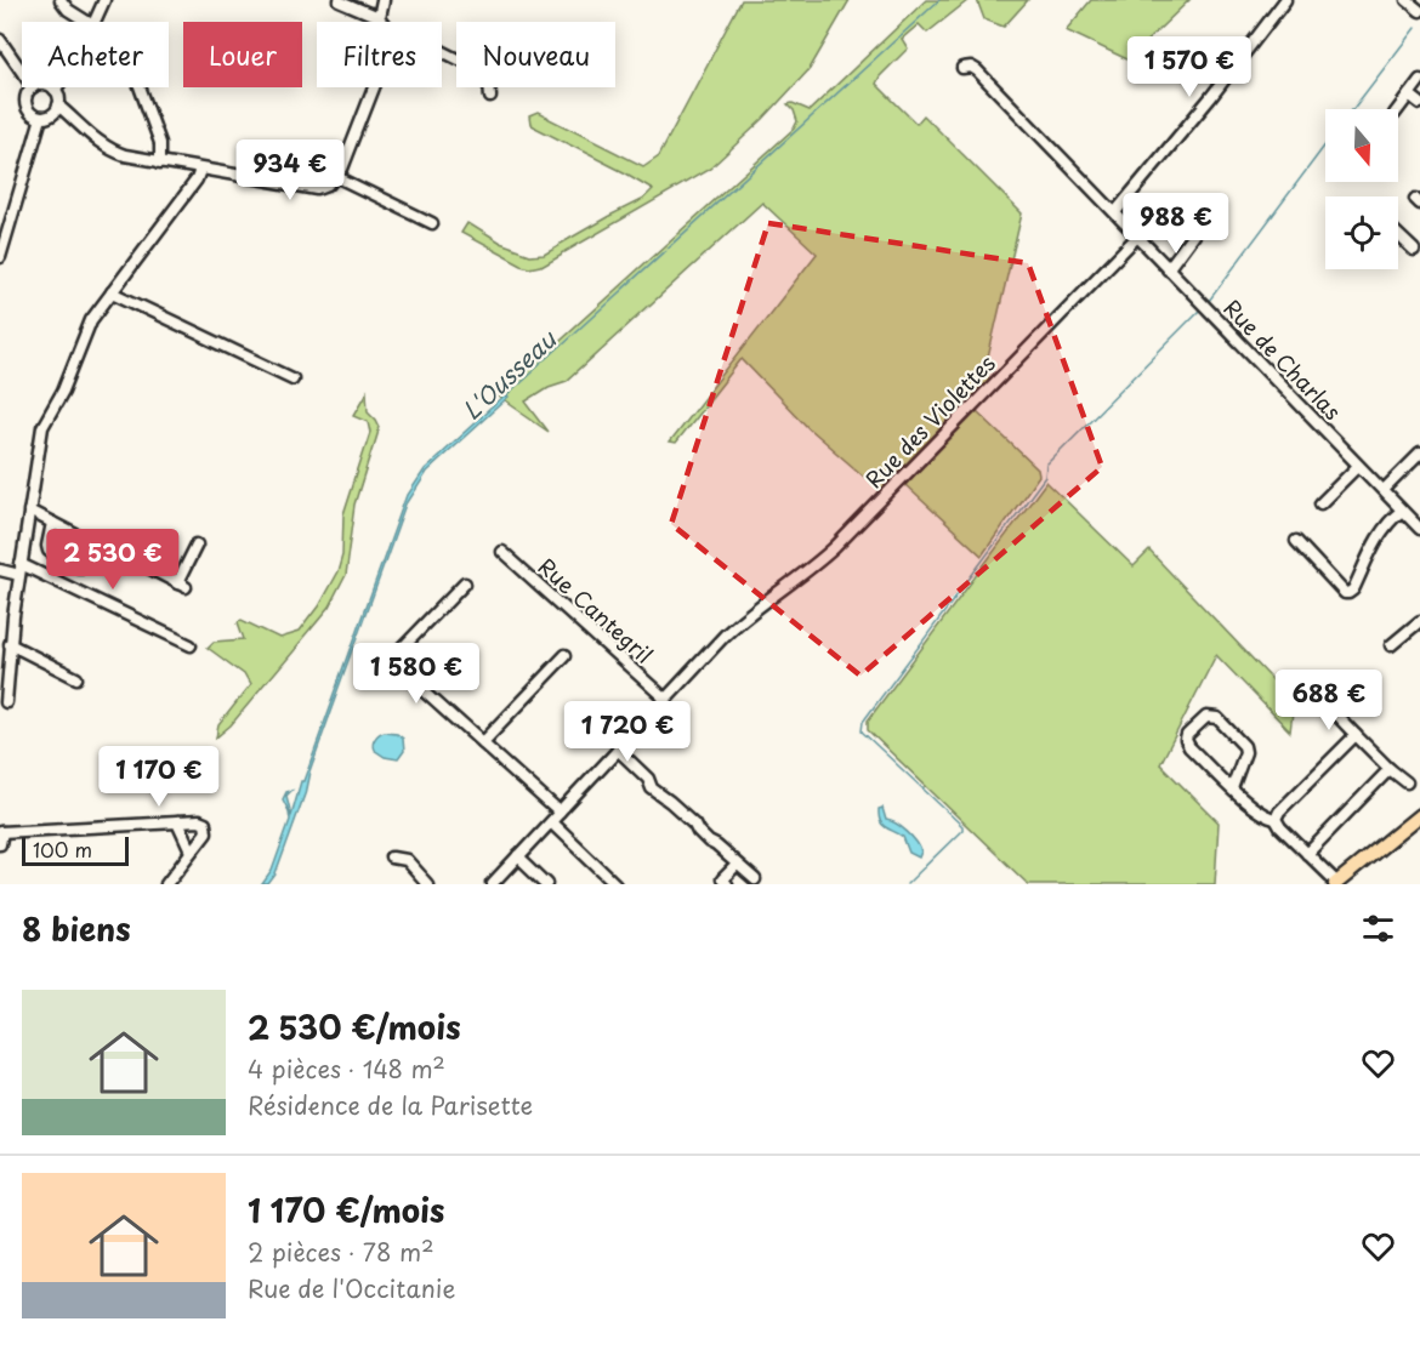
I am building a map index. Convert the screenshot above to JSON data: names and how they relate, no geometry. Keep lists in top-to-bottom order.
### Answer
{
  "streets": {
    "street": ["Rue de Charlas", "Rue des Violettes", "Rue Cantegril"]
  },
  "crossings": [
    ["Rue de Charlas", "Rue des Violettes"],
    ["Rue des Violettes", "Rue Cantegril"]
  ],
  "water": ["L'Ousseau"],
  "scale_bar": "100 m",
  "north": "bottom",
  "page": {
    "chip": [
      "Acheter",
      "Louer",
      "Filtres",
      "Nouveau"
    ],
    "price": [
      "1 570 €",
      "934 €",
      "988 €",
      "2 530 €",
      "1 580 €",
      "688 €",
      "1 720 €",
      "1 170 €"
    ],
    "scale": "100 m",
    "heading": "8 biens",
    "list": [
      {
        "name": "2 530 €/mois",
        "note": "4 pièces · 148 m² · Résidence de la Parisette"
      },
      {
        "name": "1 170 €/mois",
        "note": "2 pièces · 78 m² · Rue de l'Occitanie"
      }
    ]
  }
}
